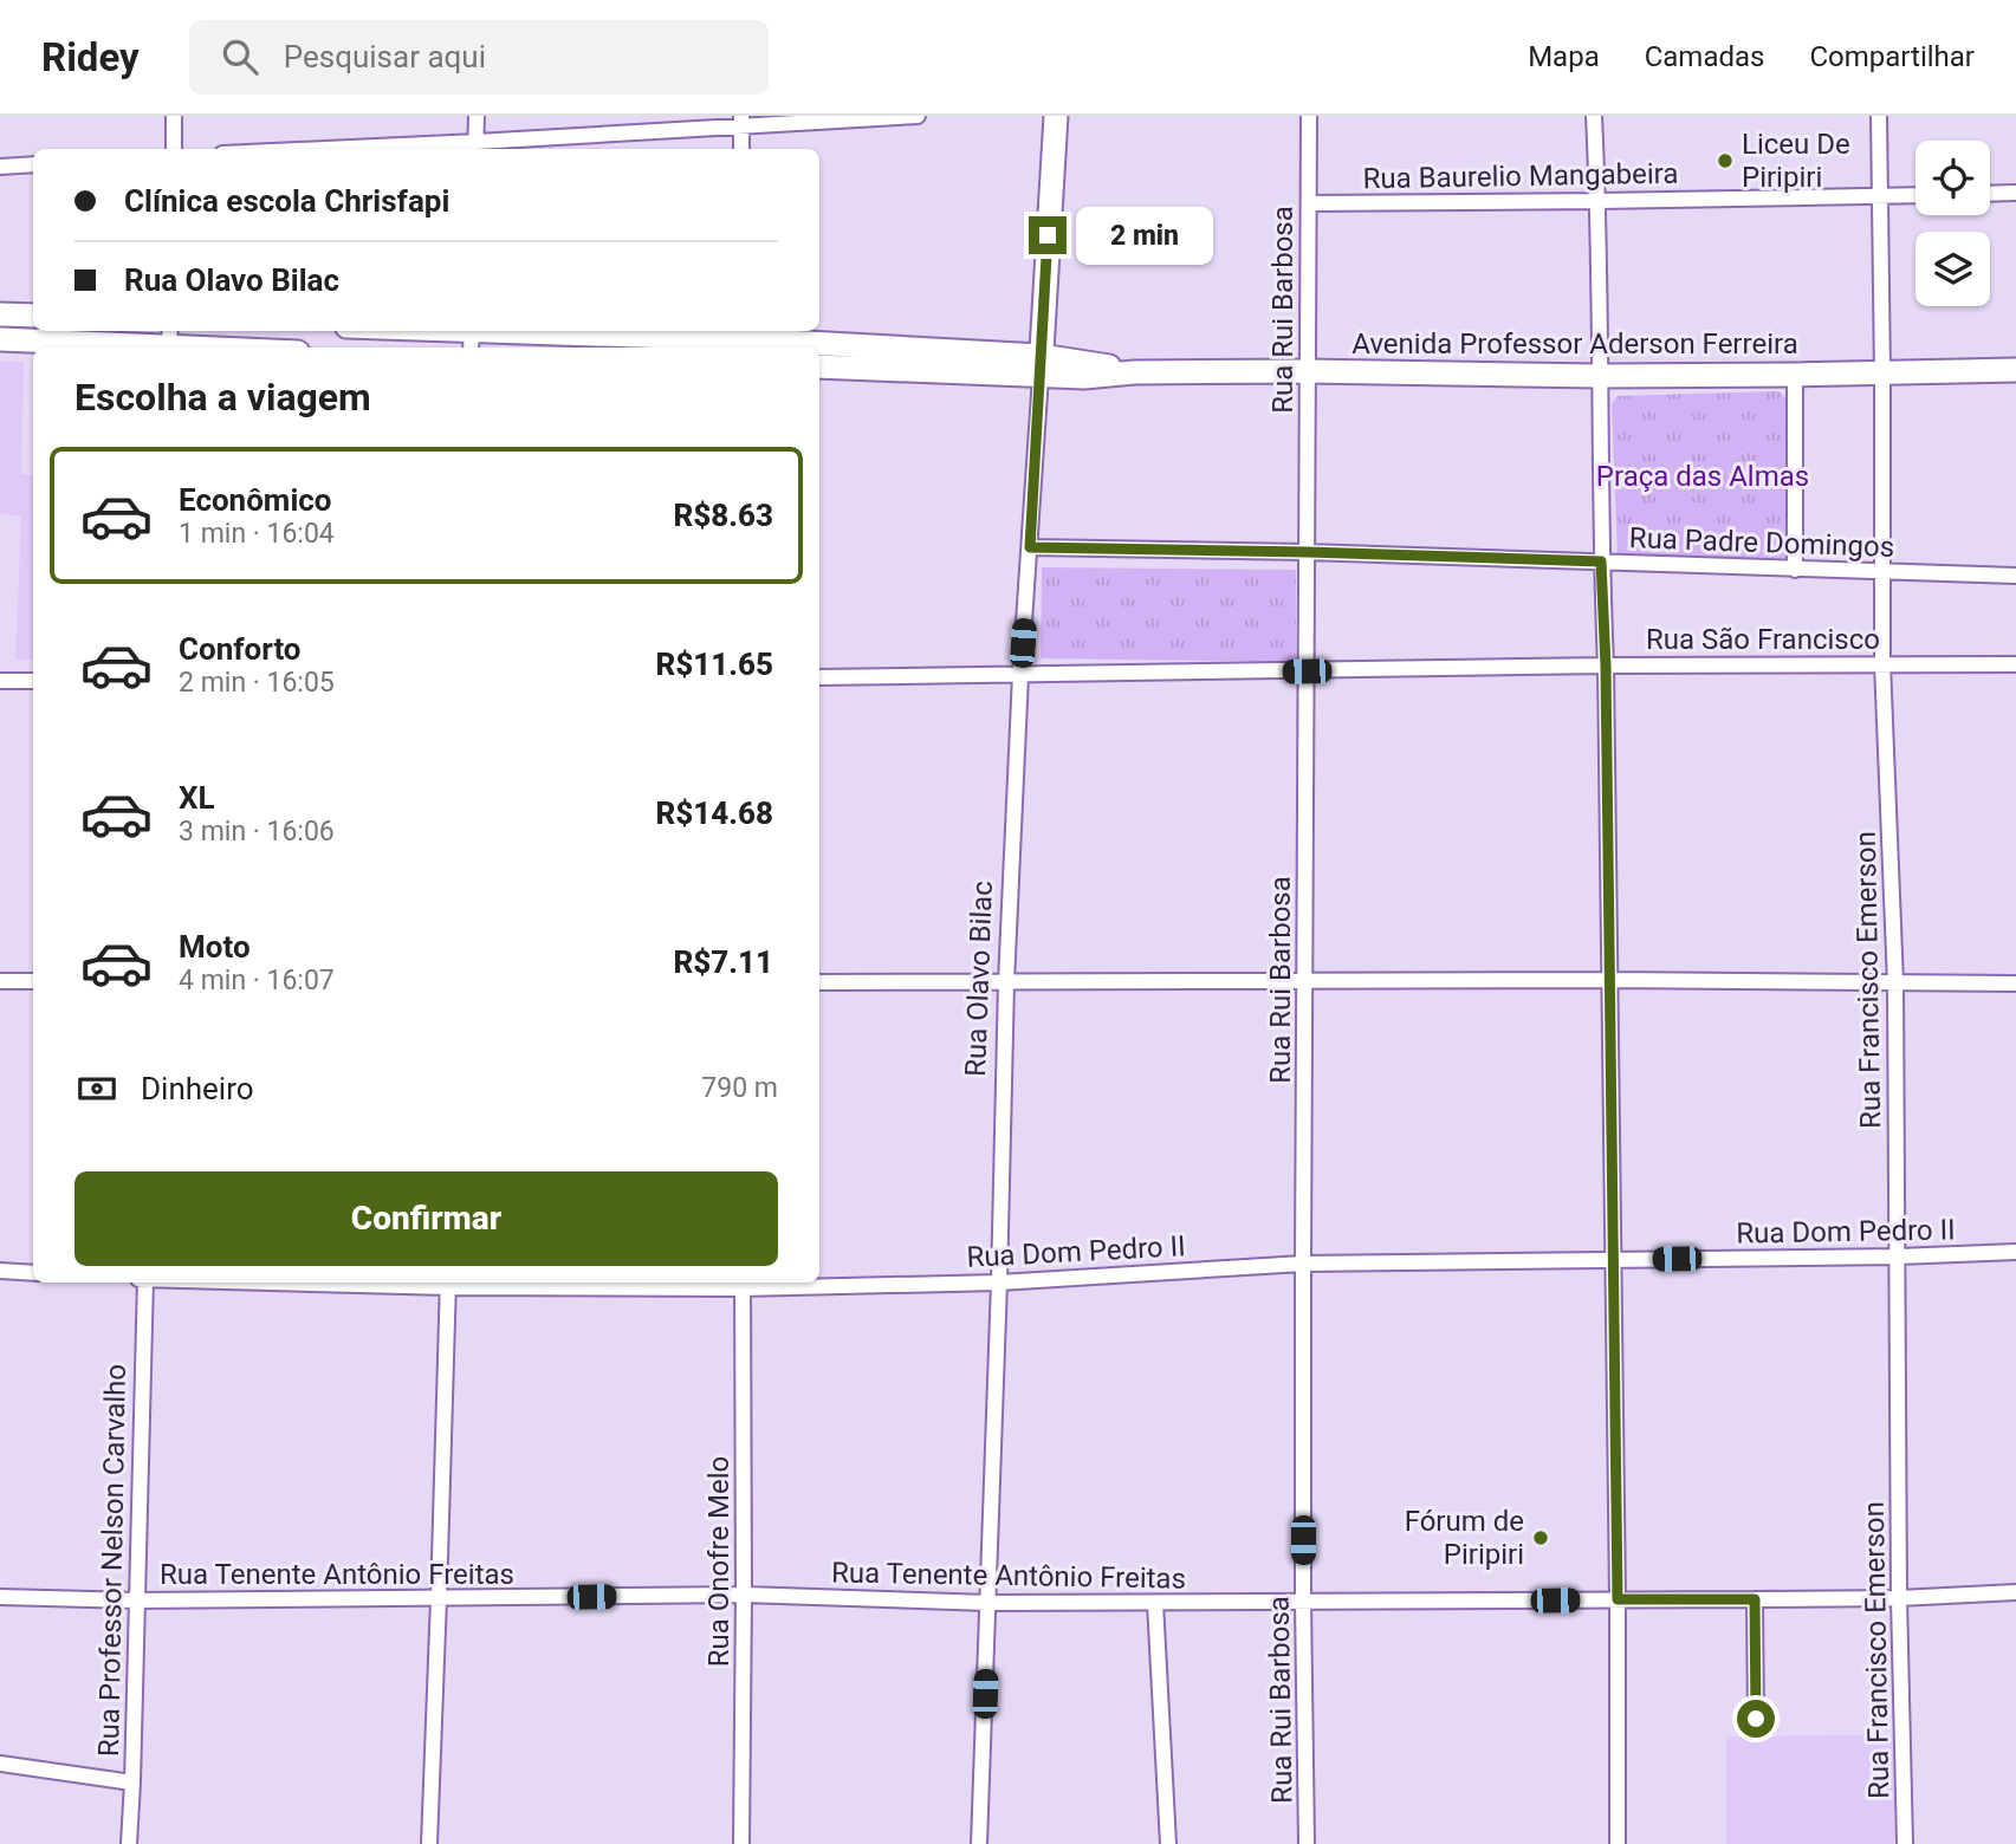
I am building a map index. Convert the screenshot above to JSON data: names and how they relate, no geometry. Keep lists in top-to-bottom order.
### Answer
{
  "streets": {
    "main road": ["Avenida Professor Aderson Ferreira", "Rua Olavo Bilac"],
    "street": [
      "Rua Baurelio Mangabeira",
      "Rua Rui Barbosa",
      "Rua Padre Domingos",
      "Rua São Francisco",
      "Rua Francisco Emerson",
      "Rua Dom Pedro II",
      "Rua Professor Nelson Carvalho",
      "Rua Onofre Melo",
      "Rua Tenente Antônio Freitas"
    ]
  },
  "crossings": [
    ["Rua Baurelio Mangabeira", "Rua Rui Barbosa"],
    ["Rua Baurelio Mangabeira", "Rua Francisco Emerson"],
    ["Rua Rui Barbosa", "Avenida Professor Aderson Ferreira"],
    ["Rua Rui Barbosa", "Rua Padre Domingos"],
    ["Rua Rui Barbosa", "Rua São Francisco"],
    ["Rua Rui Barbosa", "Rua Dom Pedro II"],
    ["Rua Rui Barbosa", "Rua Tenente Antônio Freitas"],
    ["Avenida Professor Aderson Ferreira", "Rua Olavo Bilac"],
    ["Avenida Professor Aderson Ferreira", "Rua Francisco Emerson"],
    ["Rua Padre Domingos", "Rua Olavo Bilac"],
    ["Rua Padre Domingos", "Rua Francisco Emerson"],
    ["Rua São Francisco", "Rua Olavo Bilac"],
    ["Rua São Francisco", "Rua Francisco Emerson"],
    ["Rua Olavo Bilac", "Rua Dom Pedro II"],
    ["Rua Olavo Bilac", "Rua Tenente Antônio Freitas"],
    ["Rua Francisco Emerson", "Rua Dom Pedro II"],
    ["Rua Francisco Emerson", "Rua Tenente Antônio Freitas"],
    ["Rua Dom Pedro II", "Rua Onofre Melo"],
    ["Rua Professor Nelson Carvalho", "Rua Tenente Antônio Freitas"],
    ["Rua Onofre Melo", "Rua Tenente Antônio Freitas"]
  ],
  "parks": ["Praça das Almas"],
  "places": ["Liceu De Piripiri", "Fórum de Piripiri"],
  "page": {
    "header": "Ridey",
    "search": "Pesquisar aqui",
    "nav": ["Mapa", "Camadas", "Compartilhar"],
    "banner": ["Clínica escola Chrisfapi", "Rua Olavo Bilac"],
    "bubble": "2 min",
    "heading": "Escolha a viagem",
    "list": [
      {
        "name": "Econômico",
        "note": "1 min · 16:04",
        "value": "R$8.63"
      },
      {
        "name": "Conforto",
        "note": "2 min · 16:05",
        "value": "R$11.65"
      },
      {
        "name": "XL",
        "note": "3 min · 16:06",
        "value": "R$14.68"
      },
      {
        "name": "Moto",
        "note": "4 min · 16:07",
        "value": "R$7.11"
      }
    ],
    "pay": ["Dinheiro", "790 m"],
    "buttons": "Confirmar"
  }
}
